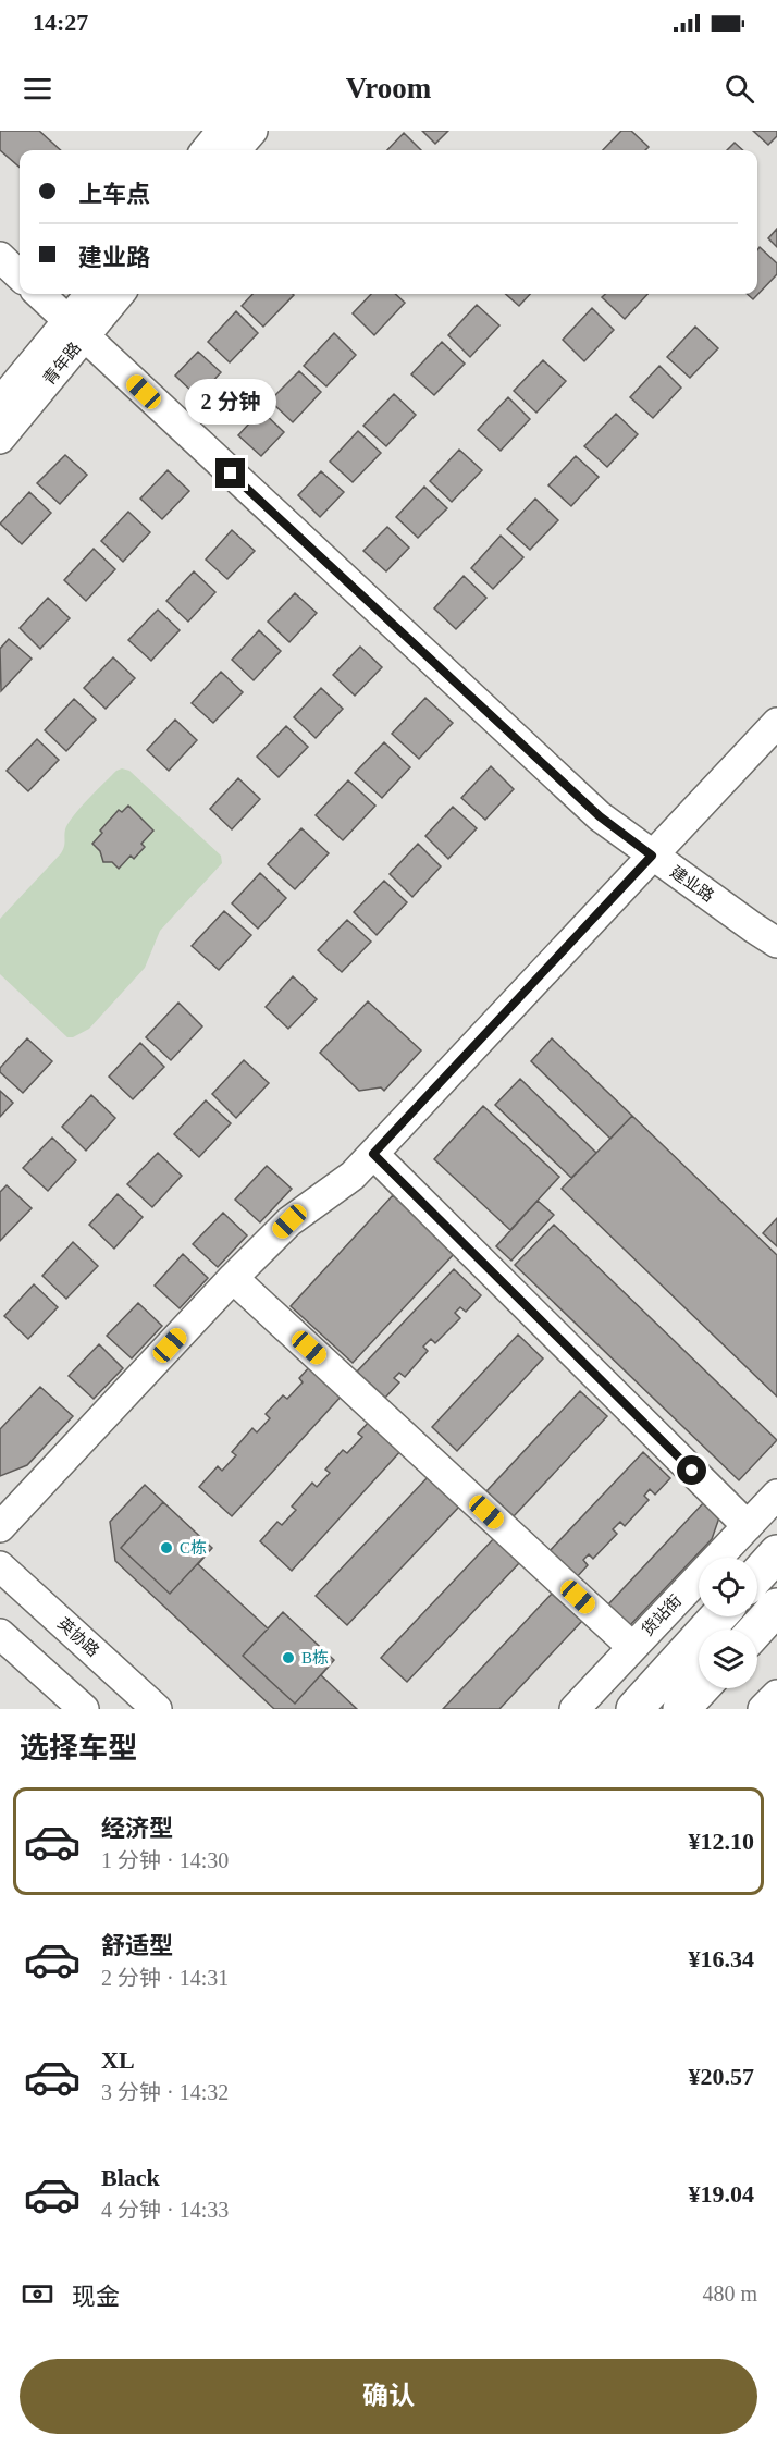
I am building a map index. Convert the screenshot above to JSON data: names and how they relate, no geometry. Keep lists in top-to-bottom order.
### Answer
{
  "streets": {
    "street": [
      "青年路",
      "建业路",
      "货站街",
      "英协路"
    ]
  },
  "crossings": [
    ["青年路", "建业路"]
  ],
  "places": ["C栋", "B栋"],
  "page": {
    "status": "14:27",
    "header": "Vroom",
    "banner": ["上车点", "建业路"],
    "bubble": "2 分钟",
    "heading": "选择车型",
    "list": [
      {
        "name": "经济型",
        "note": "1 分钟 · 14:30",
        "value": "¥12.10"
      },
      {
        "name": "舒适型",
        "note": "2 分钟 · 14:31",
        "value": "¥16.34"
      },
      {
        "name": "XL",
        "note": "3 分钟 · 14:32",
        "value": "¥20.57"
      },
      {
        "name": "Black",
        "note": "4 分钟 · 14:33",
        "value": "¥19.04"
      }
    ],
    "pay": ["现金", "480 m"],
    "buttons": "确认"
  }
}
